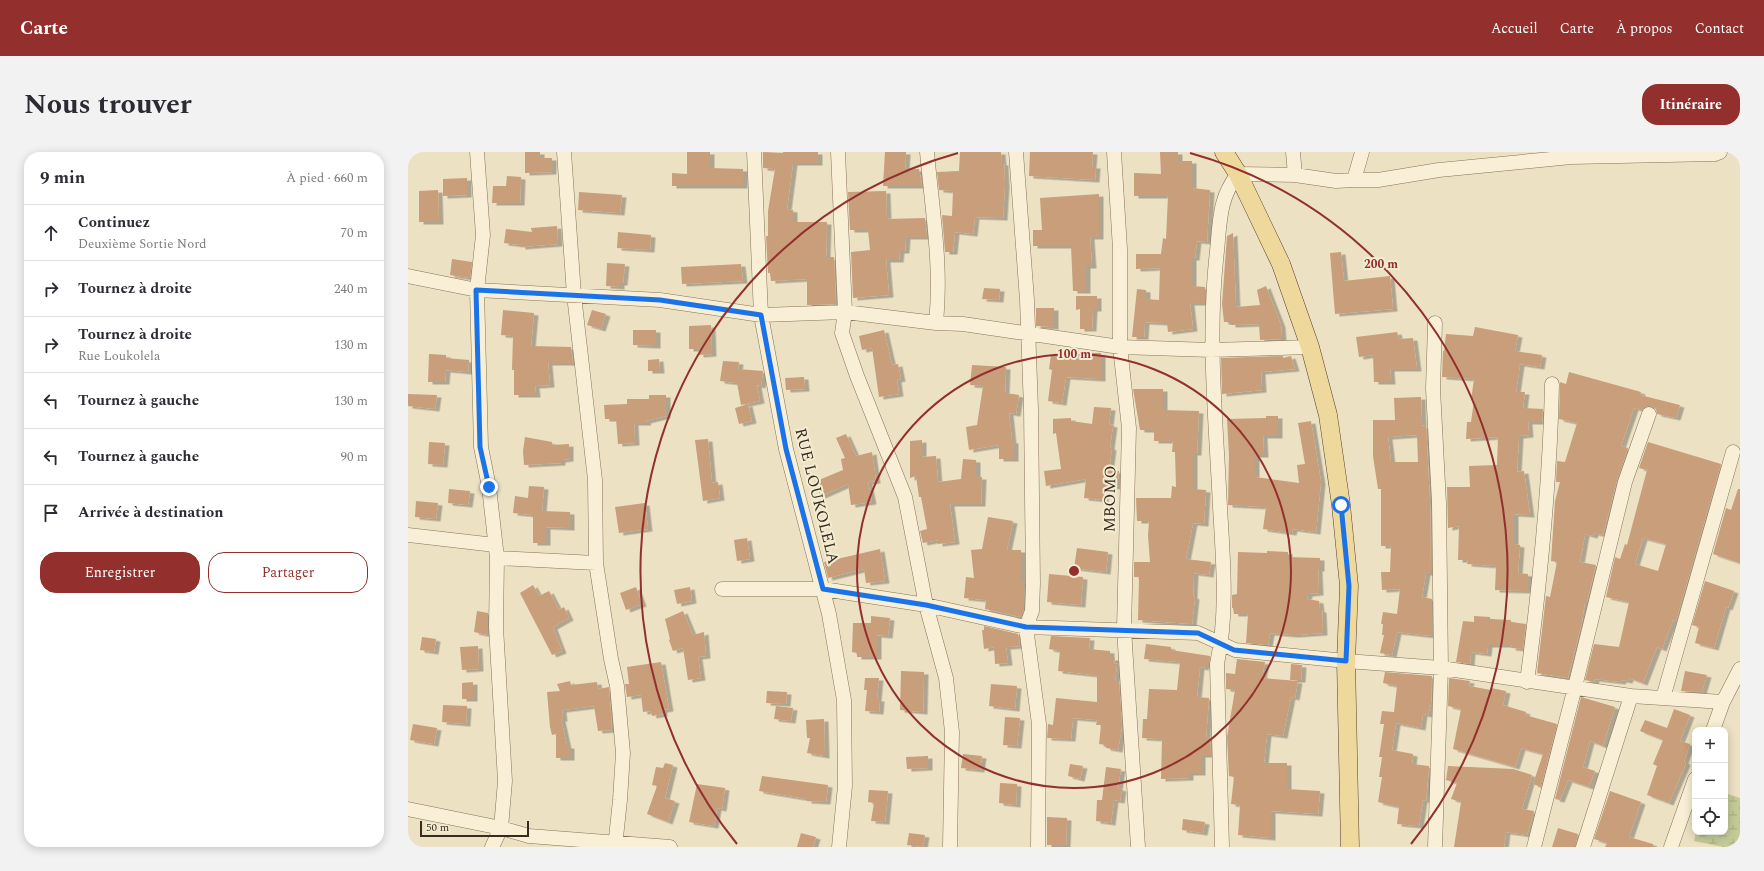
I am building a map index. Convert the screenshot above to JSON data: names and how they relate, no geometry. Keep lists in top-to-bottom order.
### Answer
{
  "streets": {
    "street": ["RUE LOUKOLELA", "MBOMO"]
  },
  "scale_bar": "50 m",
  "page": {
    "header": "Carte",
    "nav": [
      "Accueil",
      "Carte",
      "À propos",
      "Contact"
    ],
    "title": "Nous trouver",
    "buttons": [
      "Itinéraire",
      ["Enregistrer", "Partager"]
    ],
    "heading": ["9 min", "À pied · 660 m"],
    "list": [
      ["Continuez", "Deuxième Sortie Nord", "70 m"],
      ["Tournez à droite", "240 m"],
      ["Tournez à droite", "Rue Loukolela", "130 m"],
      ["Tournez à gauche", "130 m"],
      ["Tournez à gauche", "90 m"],
      "Arrivée à destination"
    ],
    "map_buttons": ["+", "−"],
    "scale": "50 m"
  },
  "rings": ["200 m", "100 m"]
}
